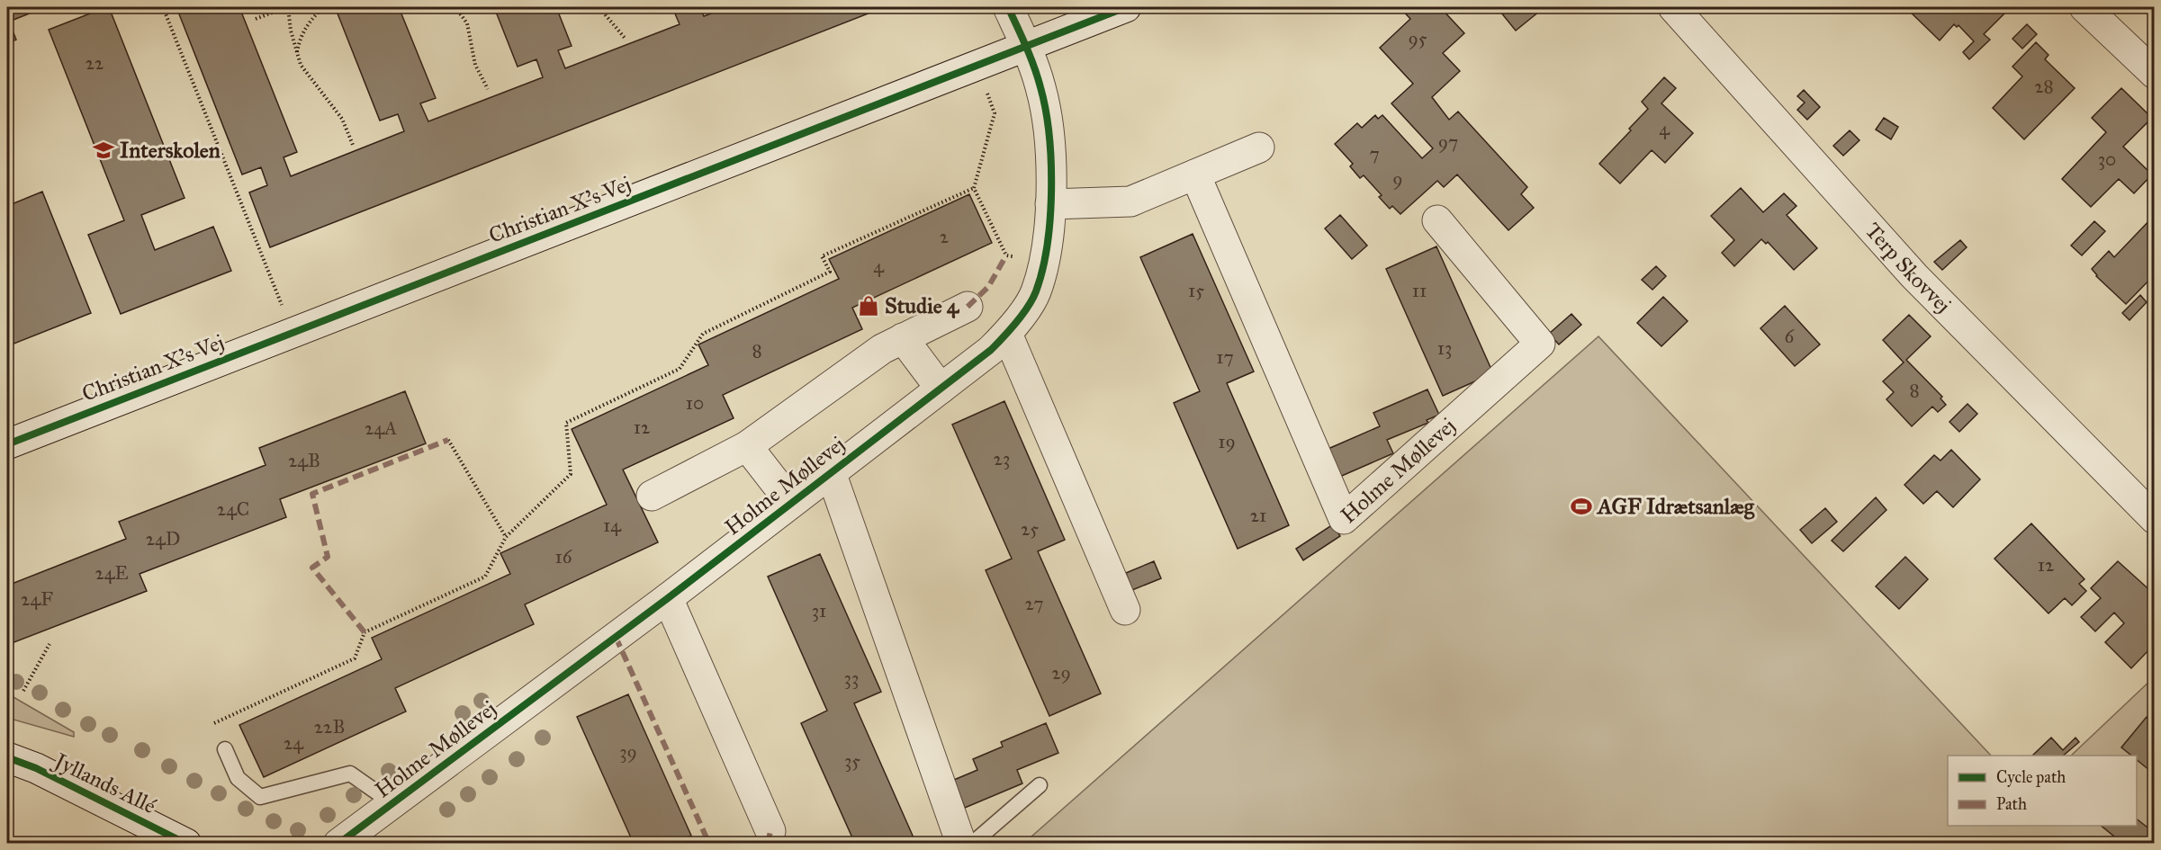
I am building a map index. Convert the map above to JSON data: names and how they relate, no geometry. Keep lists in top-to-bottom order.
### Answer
{
  "streets": {
    "street": [
      "Christian X's Vej",
      "Terp Skovvej",
      "Holme Møllevej",
      "Jyllands Allé"
    ]
  },
  "crossings": [
    ["Christian X's Vej", "Holme Møllevej"]
  ],
  "places": {
    "school or university": ["Interskolen"],
    "shop": ["Studie 4"],
    "sports": ["AGF Idrætsanlæg"]
  },
  "house_numbers": [
    "95",
    "22",
    "28",
    "4",
    "97",
    "7",
    "30",
    "9",
    "2",
    "4",
    "15",
    "11",
    "6",
    "13",
    "8",
    "17",
    "8",
    "10",
    "12",
    "24A",
    "19",
    "23",
    "24B",
    "24C",
    "21",
    "14",
    "25",
    "24D",
    "16",
    "12",
    "24E",
    "24F",
    "27",
    "31",
    "29",
    "33",
    "22B",
    "24",
    "39",
    "35"
  ],
  "legend": ["Cycle path", "Path"]
}
